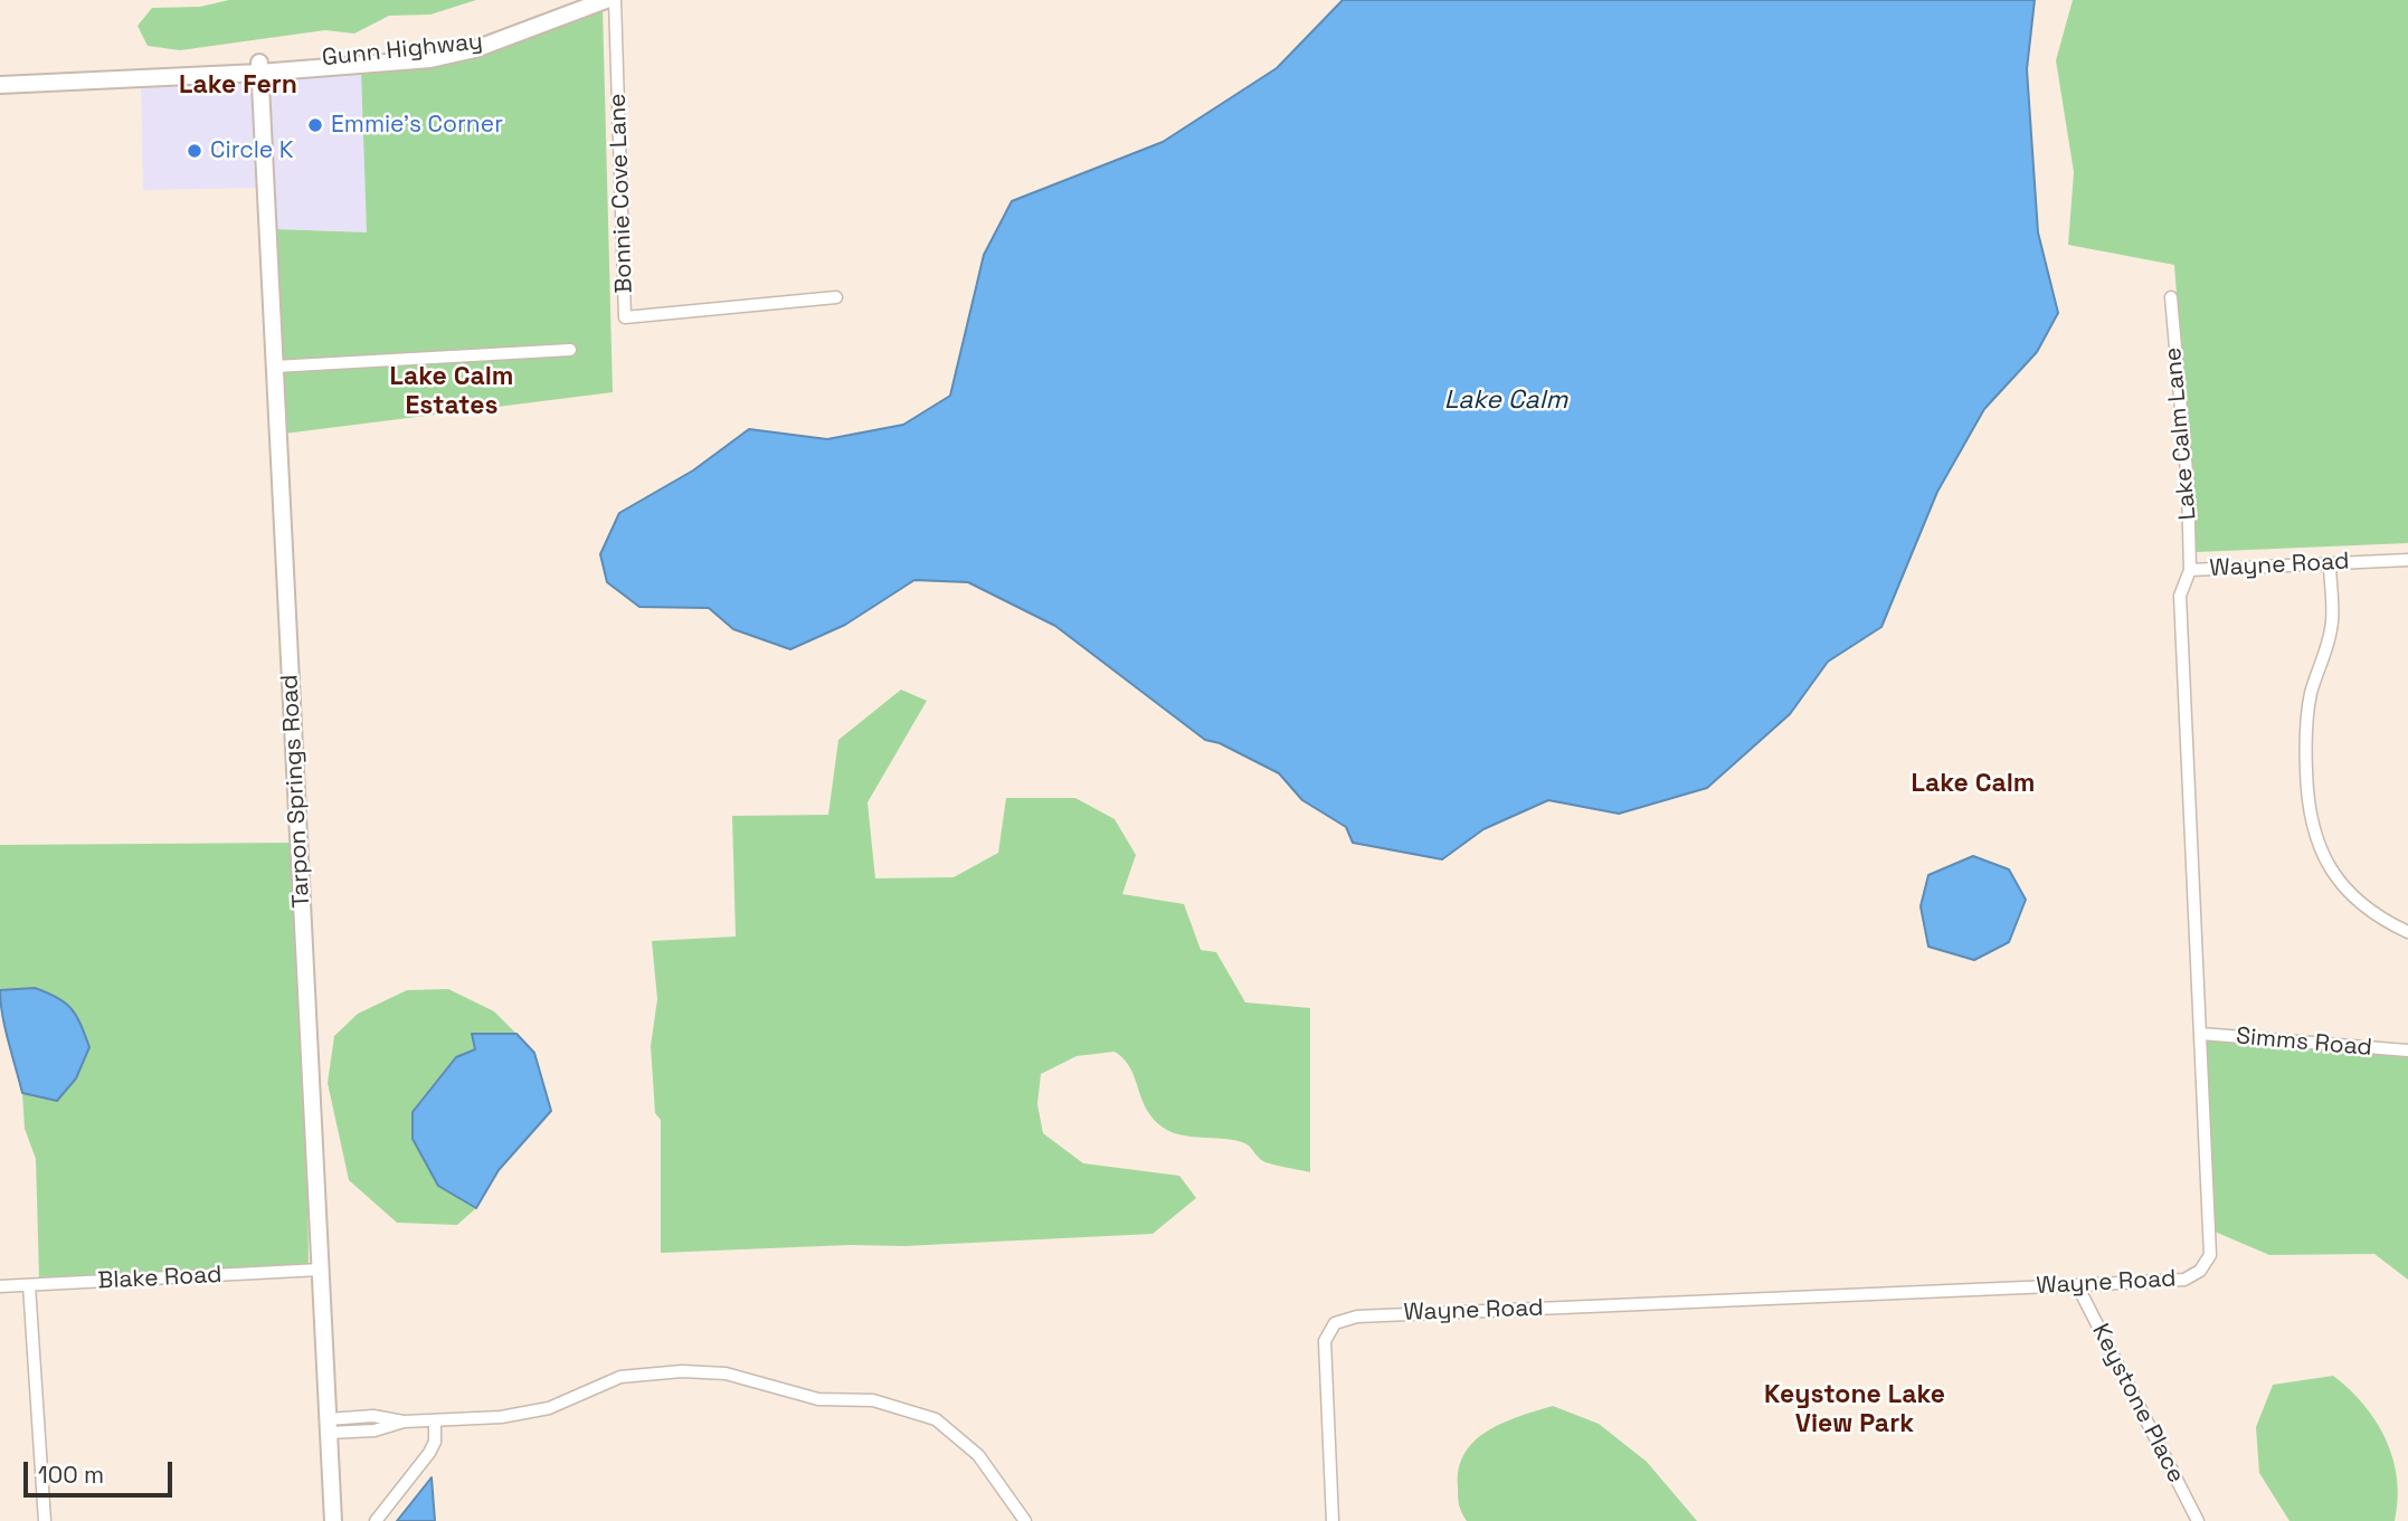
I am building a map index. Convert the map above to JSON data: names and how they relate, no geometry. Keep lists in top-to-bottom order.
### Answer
{
  "streets": {
    "main road": ["Gunn Highway", "Tarpon Springs Road"],
    "street": [
      "Bonnie Cove Lane",
      "Lake Calm Lane",
      "Wayne Road",
      "Simms Road",
      "Blake Road",
      "Keystone Place"
    ]
  },
  "crossings": [
    ["Gunn Highway", "Tarpon Springs Road"],
    ["Lake Calm Lane", "Wayne Road"],
    ["Wayne Road", "Simms Road"],
    ["Wayne Road", "Keystone Place"],
    ["Tarpon Springs Road", "Blake Road"]
  ],
  "districts": [
    "Lake Fern",
    "Lake Calm Estates",
    "Lake Calm",
    "Keystone Lake View Park"
  ],
  "water": ["Lake Calm"],
  "places": ["Emmie's Corner", "Circle K"],
  "scale_bar": "100 m"
}
